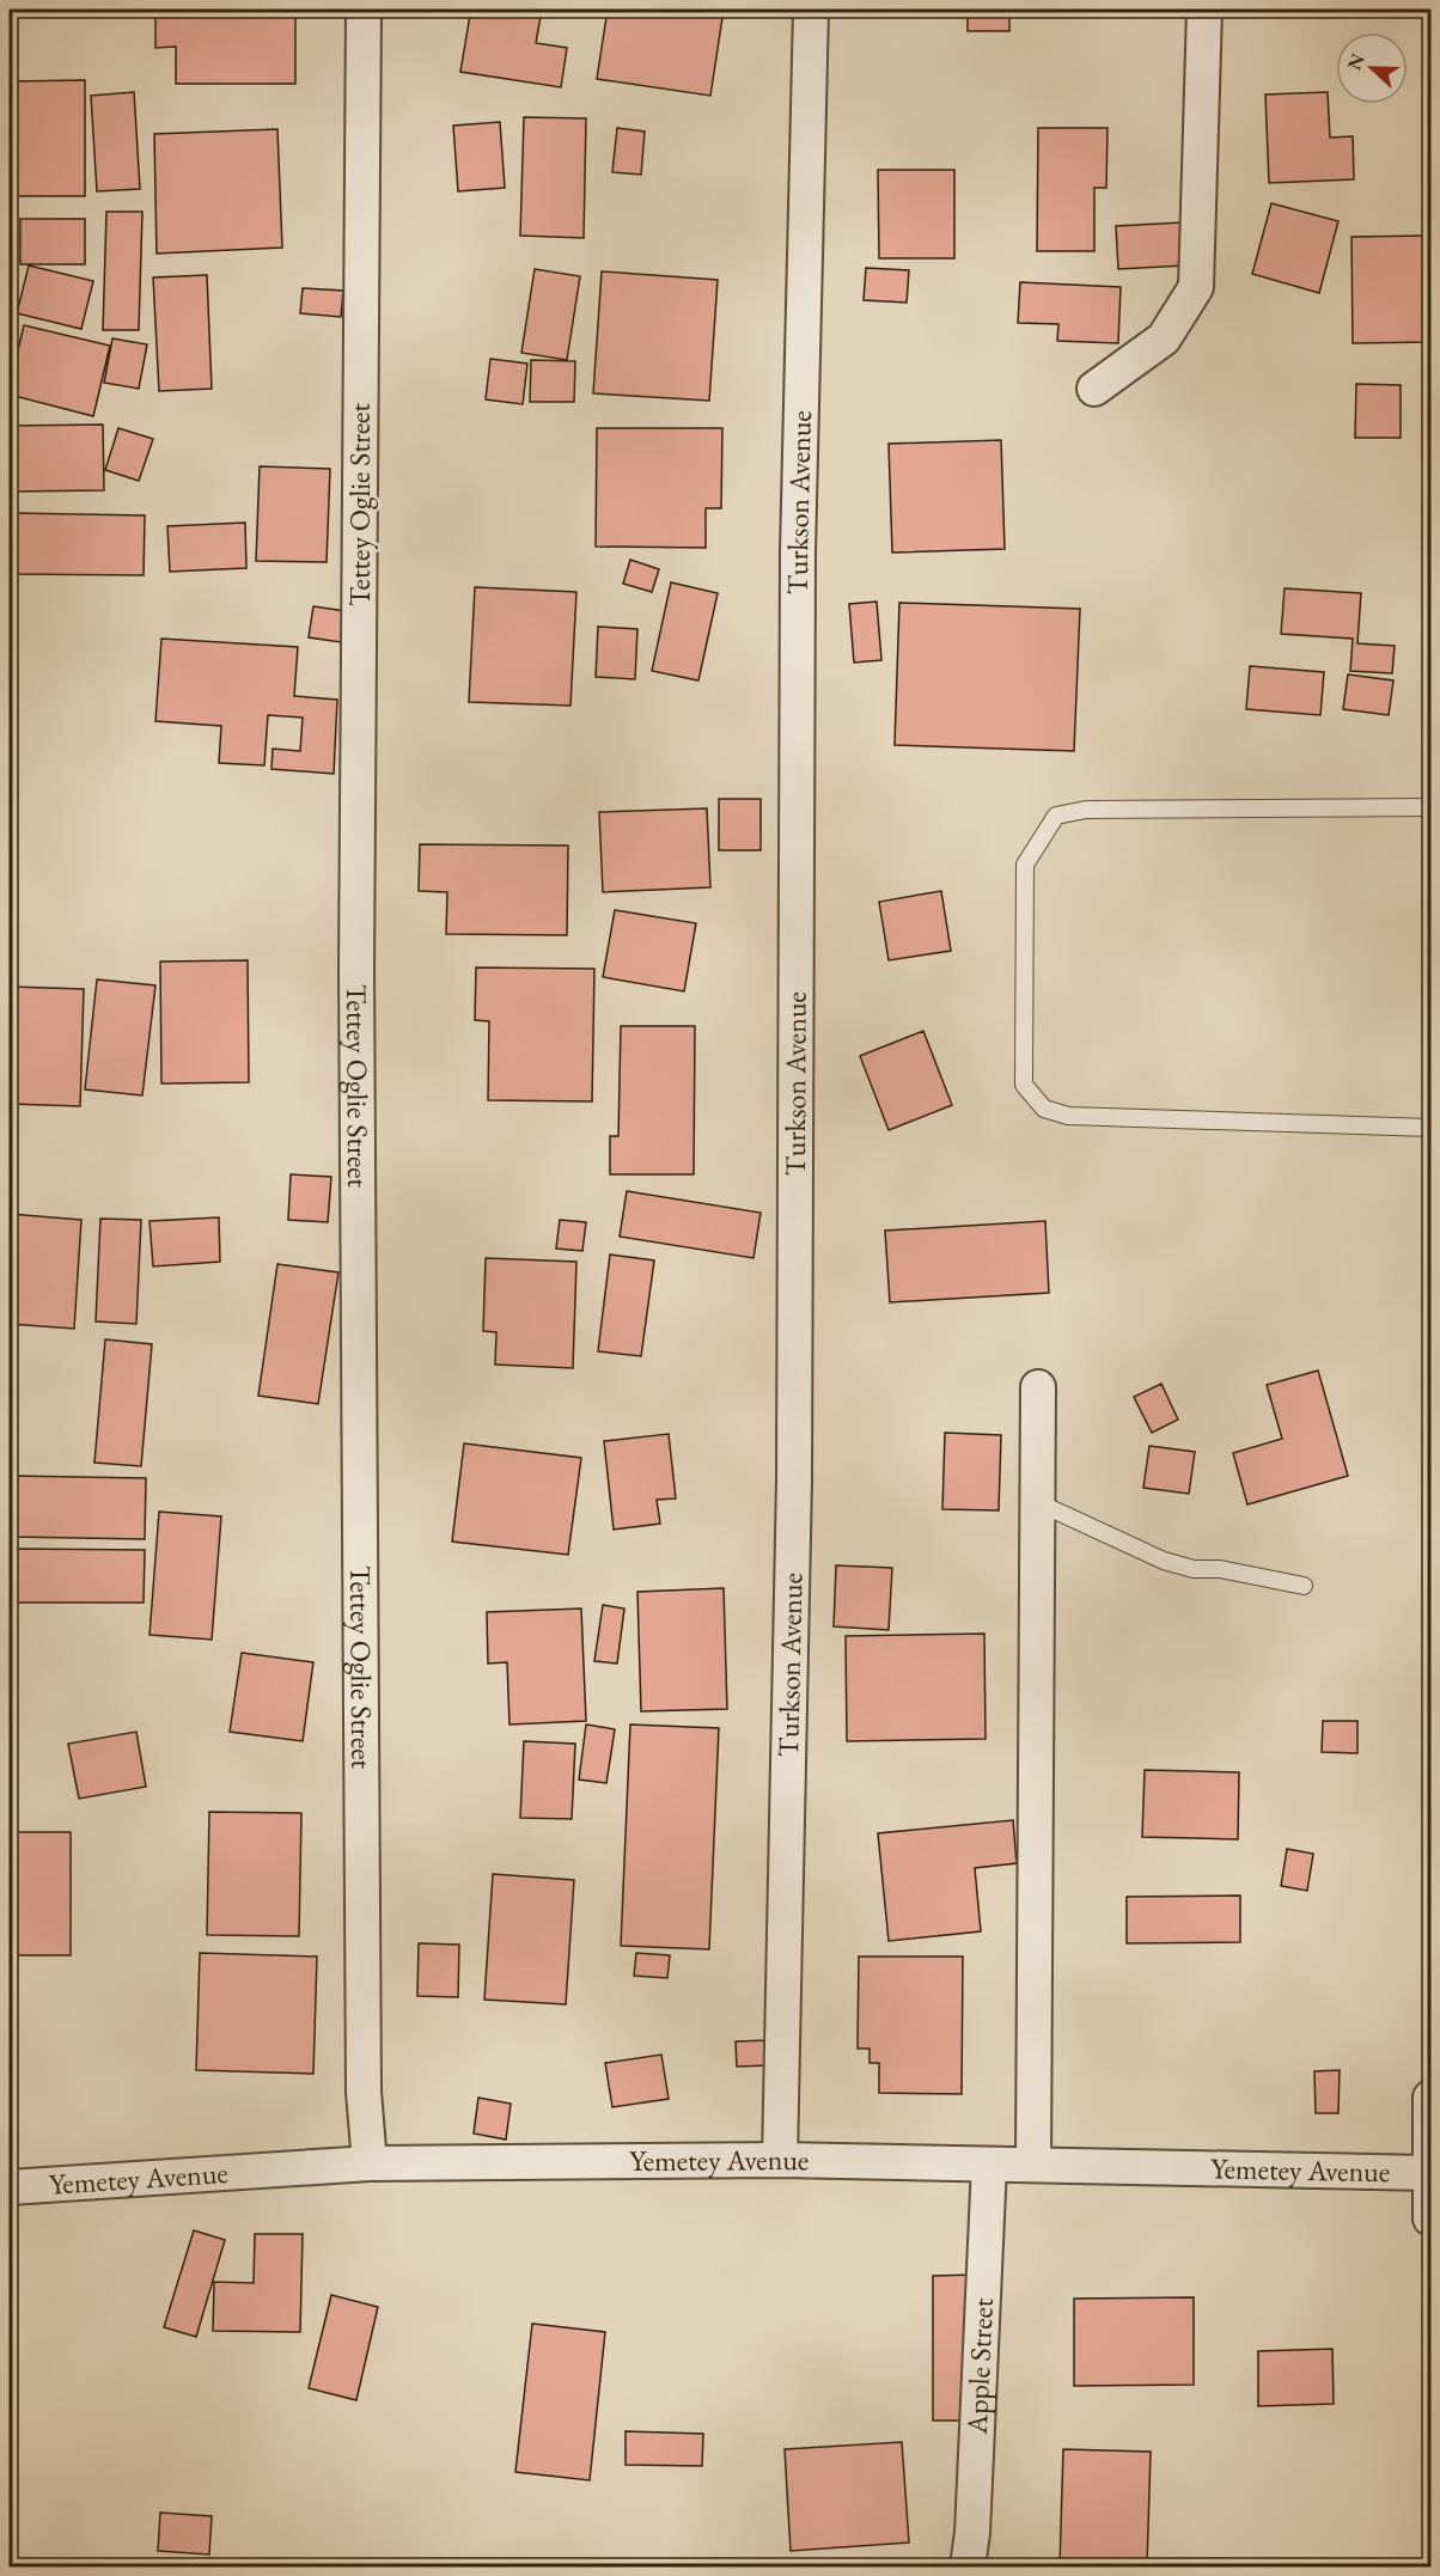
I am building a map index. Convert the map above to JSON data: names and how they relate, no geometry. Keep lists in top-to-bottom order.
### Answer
{
  "streets": {
    "street": [
      "Turkson Avenue",
      "Tettey Oglie Street",
      "Yemetey Avenue",
      "Apple Street"
    ]
  },
  "crossings": [
    ["Turkson Avenue", "Yemetey Avenue"],
    ["Tettey Oglie Street", "Yemetey Avenue"],
    ["Yemetey Avenue", "Apple Street"]
  ],
  "north": "left"
}
